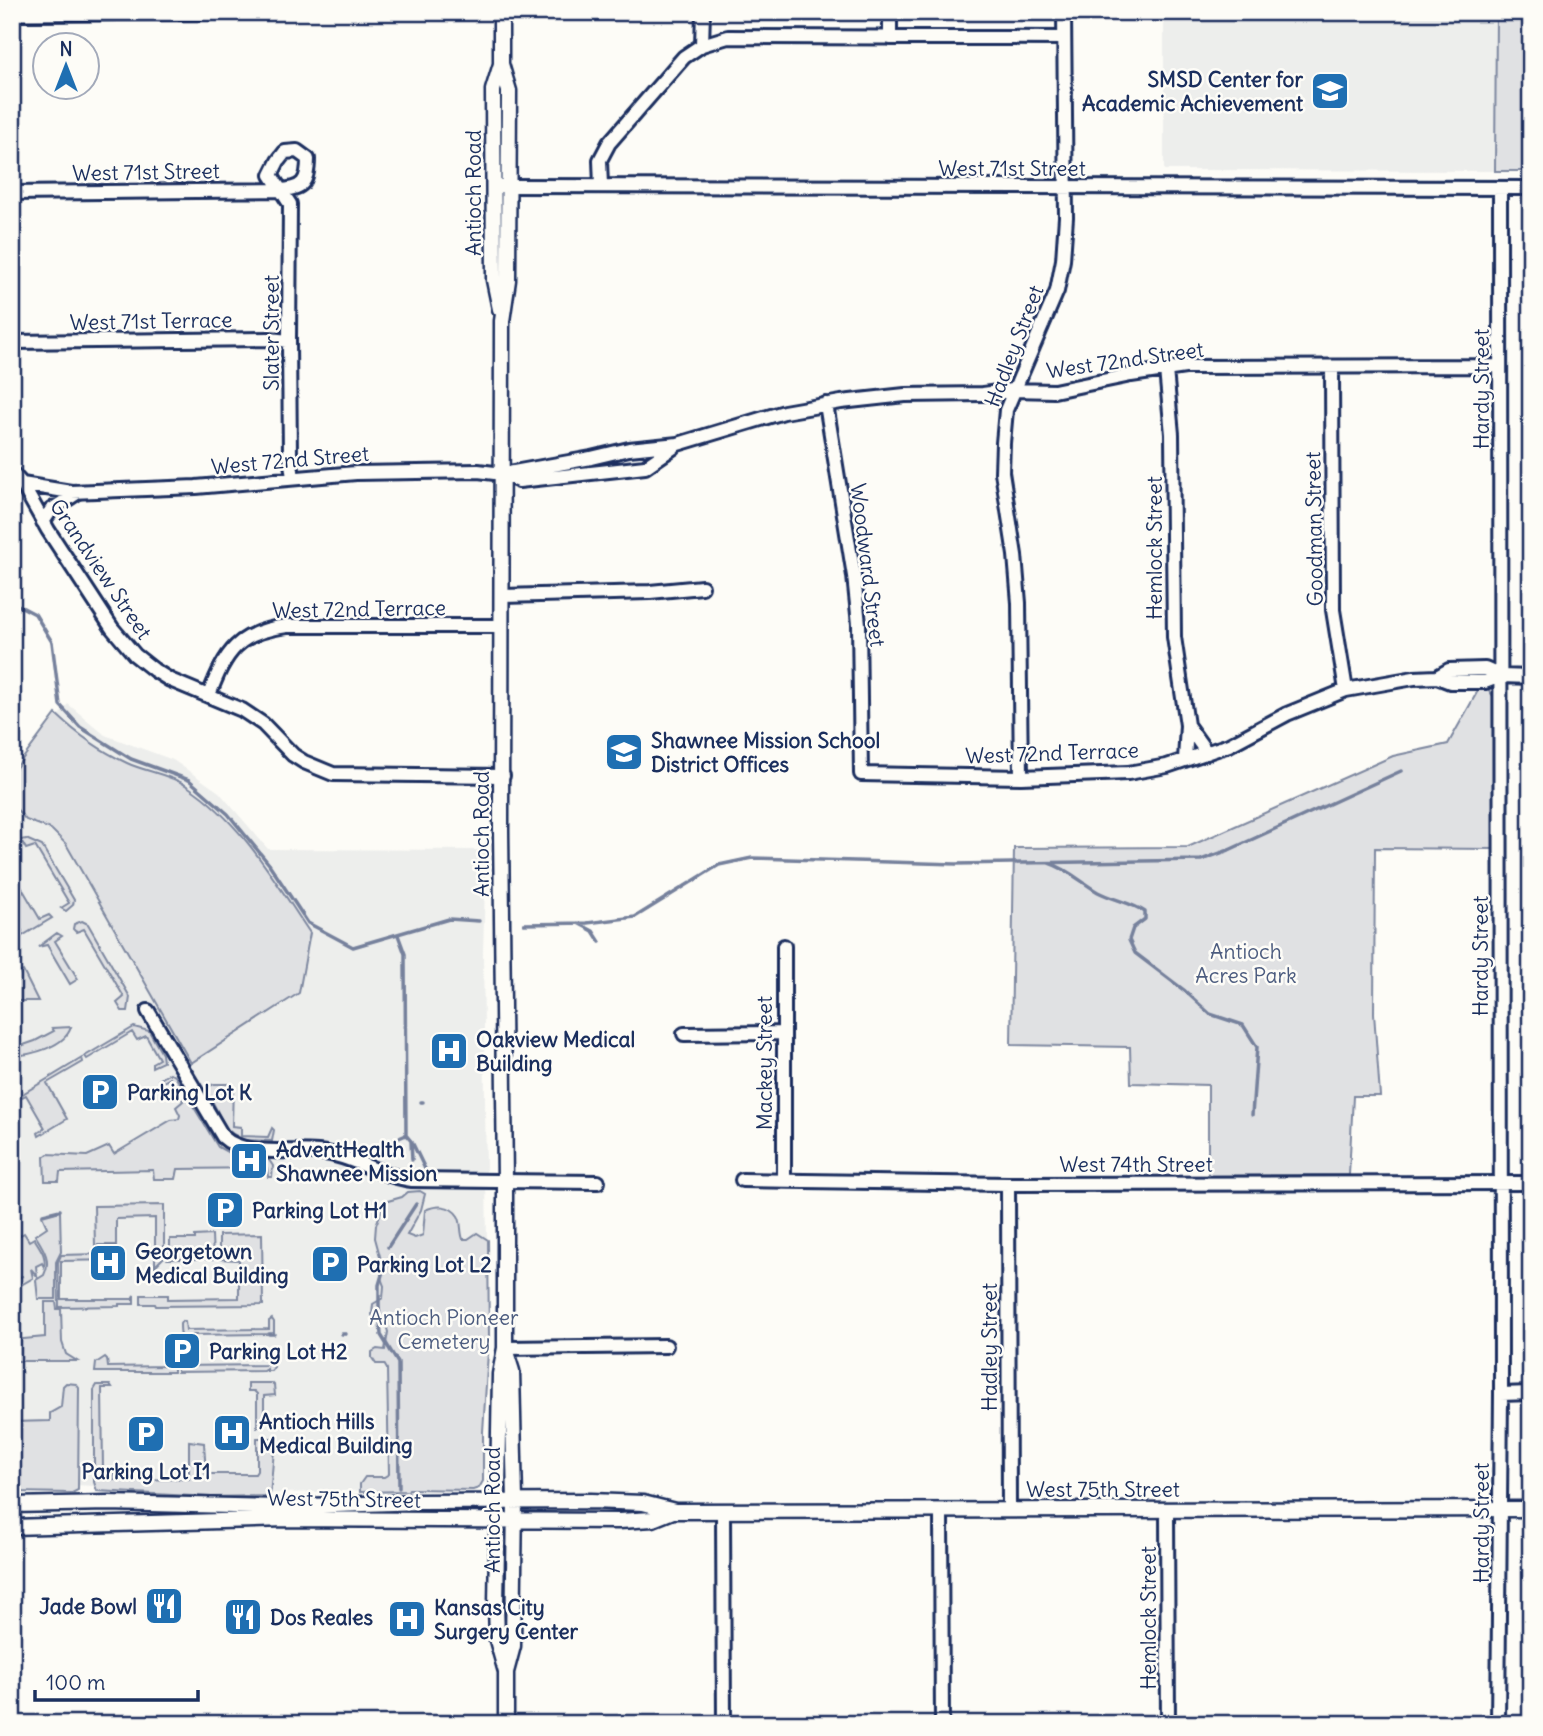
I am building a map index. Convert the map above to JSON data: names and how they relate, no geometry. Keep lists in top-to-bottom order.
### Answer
{
  "streets": {
    "main road": ["Antioch Road", "West 75th Street"],
    "street": [
      "West 71st Street",
      "West 71st Terrace",
      "Slater Street",
      "Hadley Street",
      "West 72nd Street",
      "Hardy Street",
      "Goodman Street",
      "Hemlock Street",
      "Woodward Street",
      "Grandview Street",
      "West 72nd Terrace",
      "Mackey Street",
      "West 74th Street"
    ]
  },
  "crossings": [
    ["West 71st Street", "Antioch Road"],
    ["West 71st Street", "Slater Street"],
    ["West 71st Street", "Hadley Street"],
    ["West 71st Street", "Hardy Street"],
    ["Antioch Road", "West 72nd Street"],
    ["Antioch Road", "Grandview Street"],
    ["Antioch Road", "West 72nd Terrace"],
    ["Antioch Road", "West 75th Street"],
    ["West 71st Terrace", "Slater Street"],
    ["Slater Street", "West 72nd Street"],
    ["Hadley Street", "West 72nd Street"],
    ["Hadley Street", "West 72nd Terrace"],
    ["Hadley Street", "West 74th Street"],
    ["Hadley Street", "West 75th Street"],
    ["West 72nd Street", "Hardy Street"],
    ["West 72nd Street", "Goodman Street"],
    ["West 72nd Street", "Hemlock Street"],
    ["West 72nd Street", "Woodward Street"],
    ["West 72nd Street", "Grandview Street"],
    ["Hardy Street", "West 72nd Terrace"],
    ["Hardy Street", "West 74th Street"],
    ["Hardy Street", "West 75th Street"],
    ["Goodman Street", "West 72nd Terrace"],
    ["Hemlock Street", "West 72nd Terrace"],
    ["Hemlock Street", "West 75th Street"],
    ["Woodward Street", "West 72nd Terrace"],
    ["Grandview Street", "West 72nd Terrace"],
    ["Mackey Street", "West 74th Street"]
  ],
  "parks": ["Antioch Acres Park", "Antioch Pioneer Cemetery"],
  "places": {
    "school or university": ["SMSD Center for Academic Achievement", "Shawnee Mission School District Offices"],
    "hospital": [
      "Oakview Medical Building",
      "AdventHealth Shawnee Mission",
      "Georgetown Medical Building",
      "Antioch Hills Medical Building",
      "Kansas City Surgery Center"
    ],
    "parking": [
      "Parking Lot K",
      "Parking Lot H1",
      "Parking Lot L2",
      "Parking Lot H2",
      "Parking Lot I1"
    ],
    "restaurant": ["Jade Bowl", "Dos Reales"]
  },
  "scale_bar": "100 m",
  "north": "top"
}
